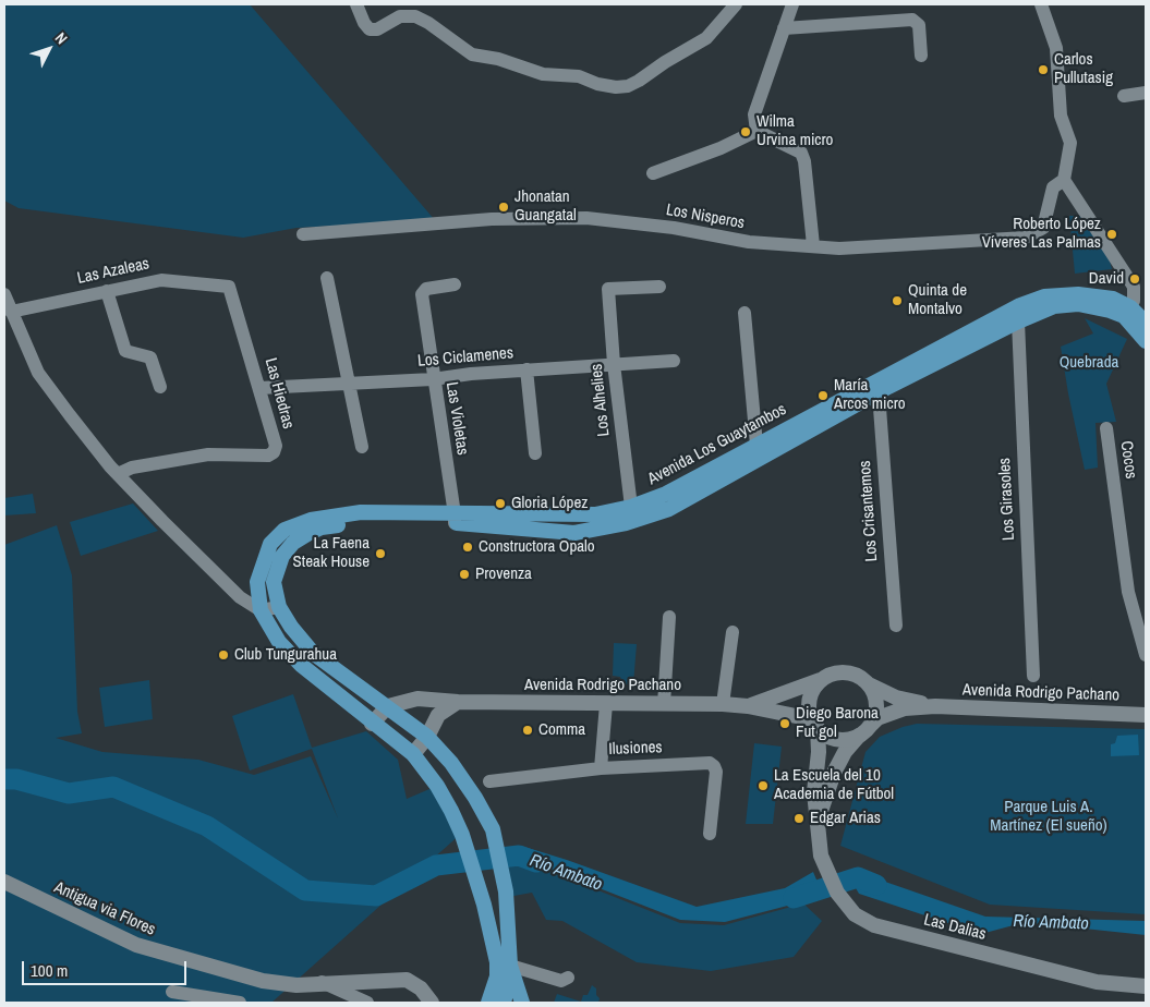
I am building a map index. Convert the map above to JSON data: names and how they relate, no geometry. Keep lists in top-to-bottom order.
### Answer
{
  "streets": {
    "main road": [
      "Avenida Los Guaytambos",
      "Avenida Rodrigo Pachano",
      "Antigua via Flores",
      "Las Dalias"
    ],
    "street": [
      "Los Nisperos",
      "Las Azaleas",
      "Los Ciclamenes",
      "Las Hiedras",
      "Los Alhelies",
      "Las Violetas",
      "Cocos",
      "Los Girasoles",
      "Los Crisantemos",
      "Ilusiones"
    ]
  },
  "crossings": [
    ["Las Azaleas", "Las Hiedras"],
    ["Los Ciclamenes", "Las Hiedras"],
    ["Los Ciclamenes", "Los Alhelies"],
    ["Los Ciclamenes", "Las Violetas"],
    ["Los Alhelies", "Avenida Los Guaytambos"],
    ["Las Violetas", "Avenida Los Guaytambos"],
    ["Avenida Los Guaytambos", "Los Girasoles"],
    ["Avenida Los Guaytambos", "Los Crisantemos"],
    ["Avenida Los Guaytambos", "Avenida Rodrigo Pachano"],
    ["Avenida Rodrigo Pachano", "Las Dalias"]
  ],
  "water": ["Río Ambato"],
  "parks": ["Quebrada", "Parque Luis A. Martínez (El sueño)"],
  "places": [
    "Carlos Pullutasig",
    "Wilma Urvina micro",
    "Jhonatan Guangatal",
    "Roberto López Víveres Las Palmas",
    "David",
    "Quinta de Montalvo",
    "María Arcos micro",
    "Gloria López",
    "Constructora Opalo",
    "La Faena Steak House",
    "Provenza",
    "Club Tungurahua",
    "Diego Barona Fut gol",
    "Comma",
    "La Escuela del 10 Academia de Fútbol",
    "Edgar Arias"
  ],
  "scale_bar": "100 m",
  "north": "top right"
}
